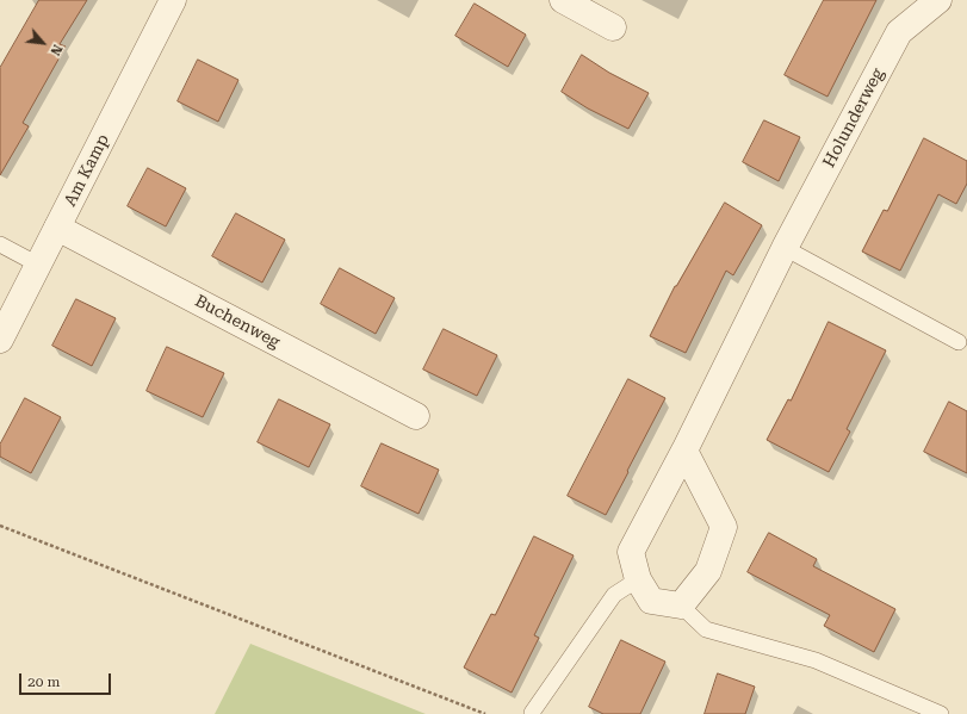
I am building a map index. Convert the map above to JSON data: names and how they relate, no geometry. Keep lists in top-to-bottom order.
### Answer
{
  "streets": {
    "street": ["Holunderweg", "Am Kamp", "Buchenweg"]
  },
  "crossings": [
    ["Am Kamp", "Buchenweg"]
  ],
  "scale_bar": "20 m",
  "north": "bottom right"
}
